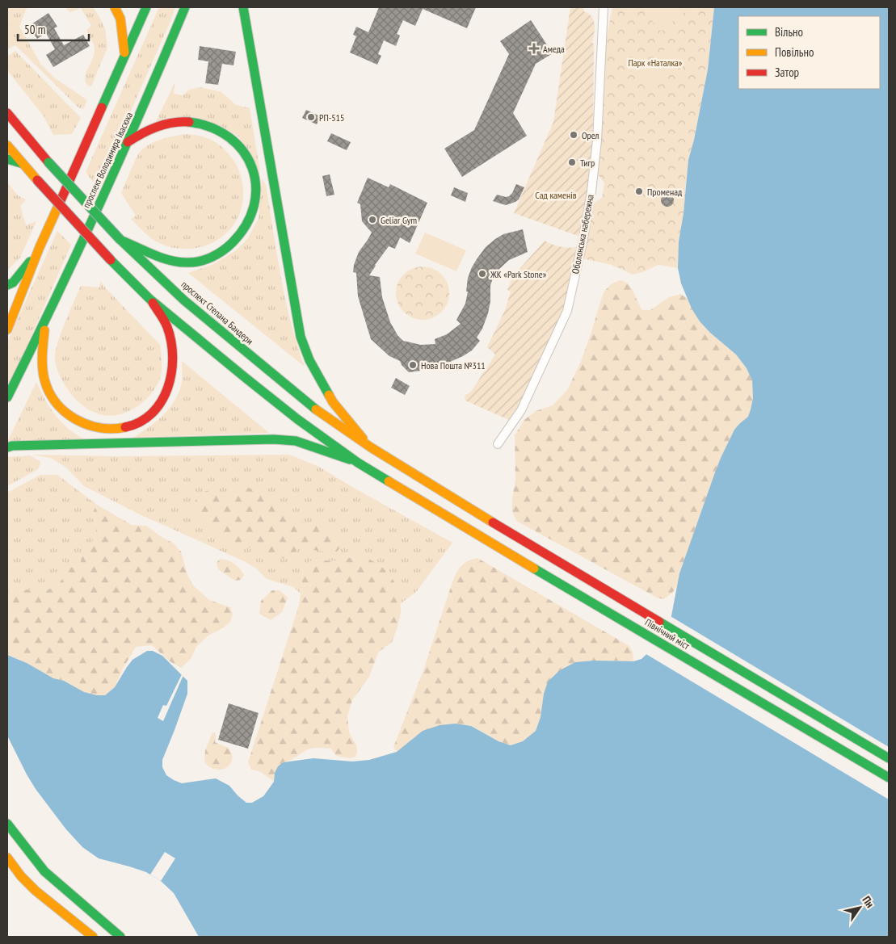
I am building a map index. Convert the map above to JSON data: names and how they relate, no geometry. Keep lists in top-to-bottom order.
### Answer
{
  "streets": {
    "main road": ["проспект Володимира Івасюка", "проспект Степана Бандери", "Північний міст"],
    "street": ["Оболонська набережна"]
  },
  "crossings": [
    ["проспект Степана Бандери", "Північний міст"]
  ],
  "parks": ["Парк «Наталка»", "Сад каменів"],
  "places": {
    "health": ["Амеда"],
    "other": [
      "РП-515",
      "Орел",
      "Тигр",
      "Променад",
      "Geliar Gym",
      "ЖК «Park Stone»",
      "Нова Пошта №311"
    ]
  },
  "legend": ["Вільно", "Повільно", "Затор"],
  "scale_bar": "50 m",
  "north": "top right"
}
